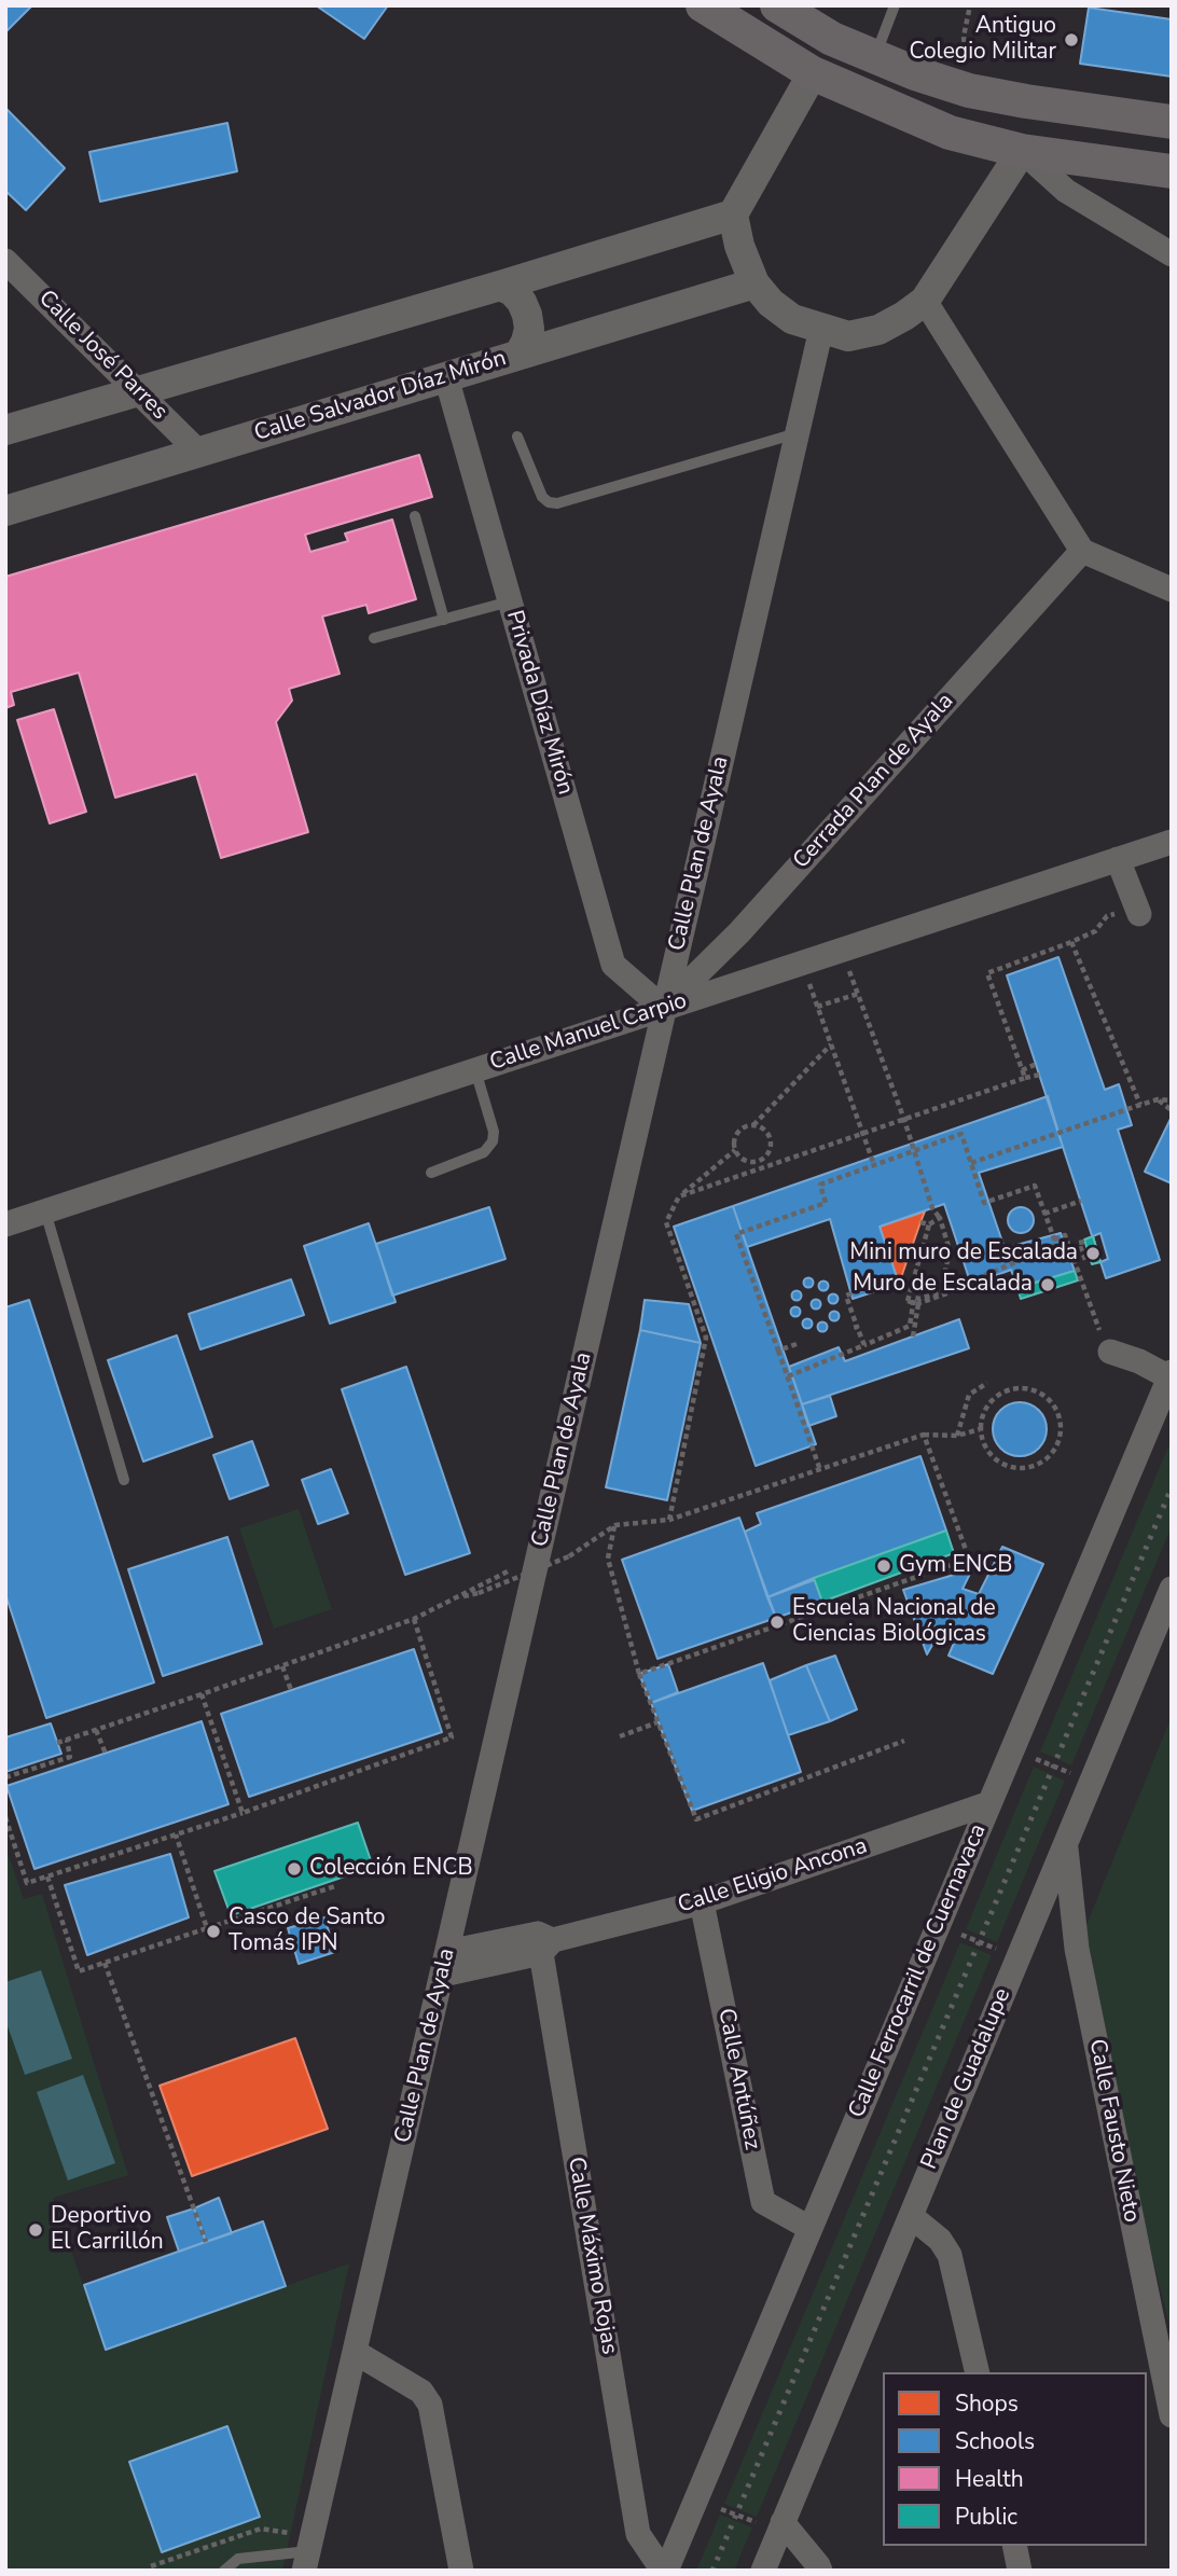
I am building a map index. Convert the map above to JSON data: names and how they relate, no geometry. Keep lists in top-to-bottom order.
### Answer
{
  "streets": {
    "street": [
      "Calle José Parres",
      "Calle Salvador Díaz Mirón",
      "Privada Díaz Mirón",
      "Cerrada Plan de Ayala",
      "Calle Plan de Ayala",
      "Calle Manuel Carpio",
      "Calle Eligio Ancona",
      "Calle Ferrocarril de Cuernavaca",
      "Calle Antúñez",
      "Plan de Guadalupe",
      "Calle Fausto Nieto",
      "Calle Máximo Rojas"
    ]
  },
  "crossings": [
    ["Calle José Parres", "Calle Salvador Díaz Mirón"],
    ["Calle Salvador Díaz Mirón", "Privada Díaz Mirón"],
    ["Privada Díaz Mirón", "Cerrada Plan de Ayala"],
    ["Privada Díaz Mirón", "Calle Plan de Ayala"],
    ["Privada Díaz Mirón", "Calle Manuel Carpio"],
    ["Cerrada Plan de Ayala", "Calle Plan de Ayala"],
    ["Cerrada Plan de Ayala", "Calle Manuel Carpio"],
    ["Calle Plan de Ayala", "Calle Manuel Carpio"],
    ["Calle Plan de Ayala", "Calle Eligio Ancona"],
    ["Calle Eligio Ancona", "Calle Ferrocarril de Cuernavaca"],
    ["Calle Eligio Ancona", "Calle Antúñez"],
    ["Calle Eligio Ancona", "Calle Máximo Rojas"],
    ["Calle Ferrocarril de Cuernavaca", "Calle Antúñez"],
    ["Calle Ferrocarril de Cuernavaca", "Calle Máximo Rojas"],
    ["Plan de Guadalupe", "Calle Fausto Nieto"]
  ],
  "places": [
    "Antiguo Colegio Militar",
    "Mini muro de Escalada",
    "Muro de Escalada",
    "Gym ENCB",
    "Escuela Nacional de Ciencias Biológicas",
    "Colección ENCB",
    "Casco de Santo Tomás IPN",
    "Deportivo El Carrillón"
  ],
  "legend": [
    "Shops",
    "Schools",
    "Health",
    "Public"
  ]
}
